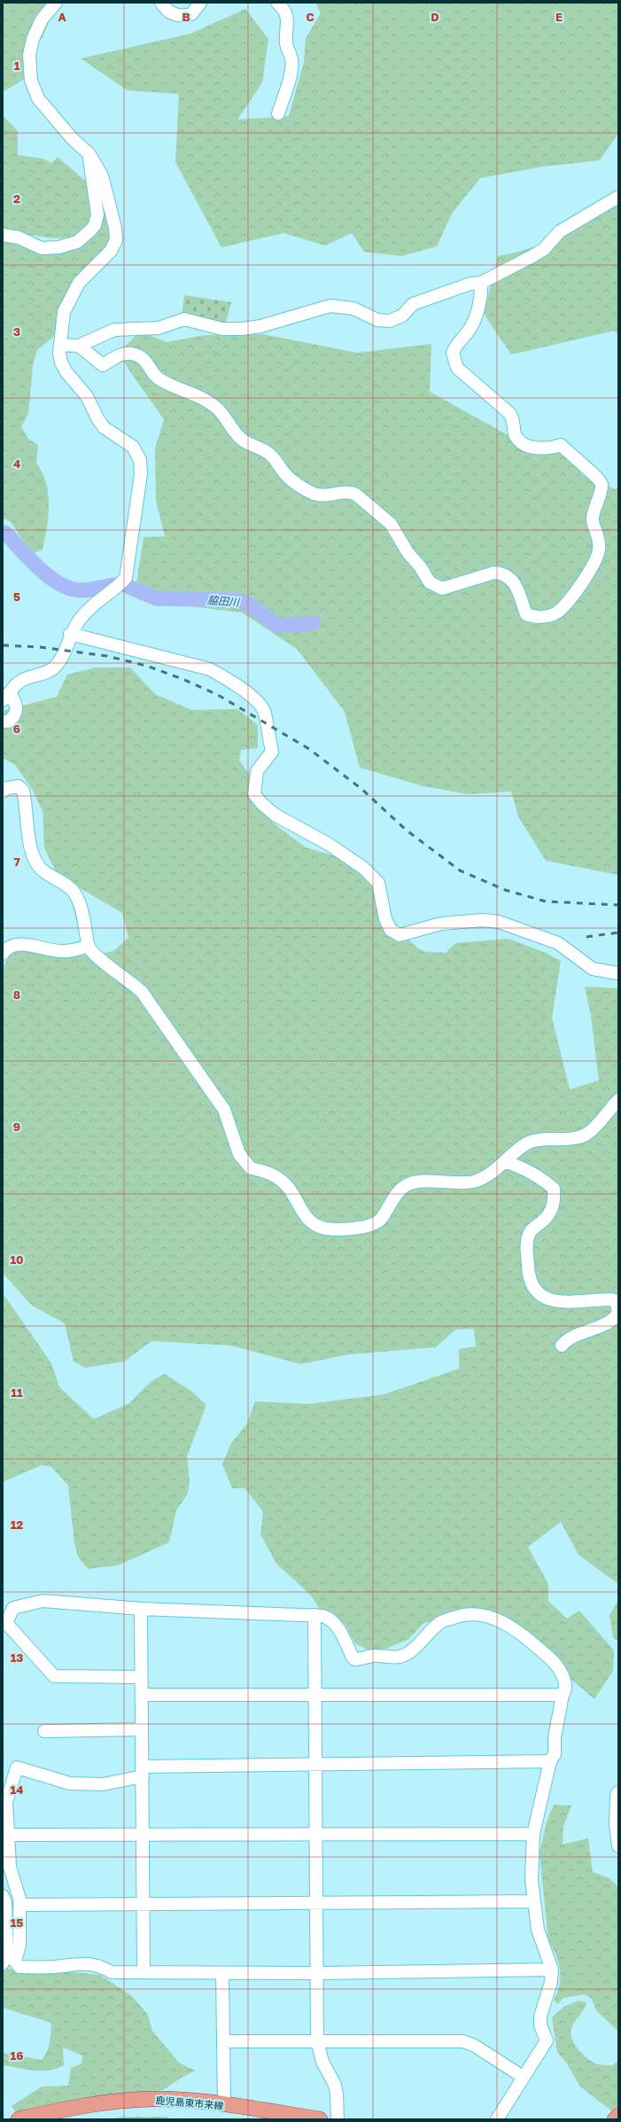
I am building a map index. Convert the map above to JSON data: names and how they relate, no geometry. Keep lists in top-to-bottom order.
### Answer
{
  "streets": {
    "main road": ["鹿児島東市来線"]
  },
  "water": ["脇田川"],
  "grid": {
    "columns": [
      "A",
      "B",
      "C",
      "D",
      "E"
    ],
    "rows": [
      "1",
      "2",
      "3",
      "4",
      "5",
      "6",
      "7",
      "8",
      "9",
      "10",
      "11",
      "12",
      "13",
      "14",
      "15",
      "16"
    ]
  }
}
